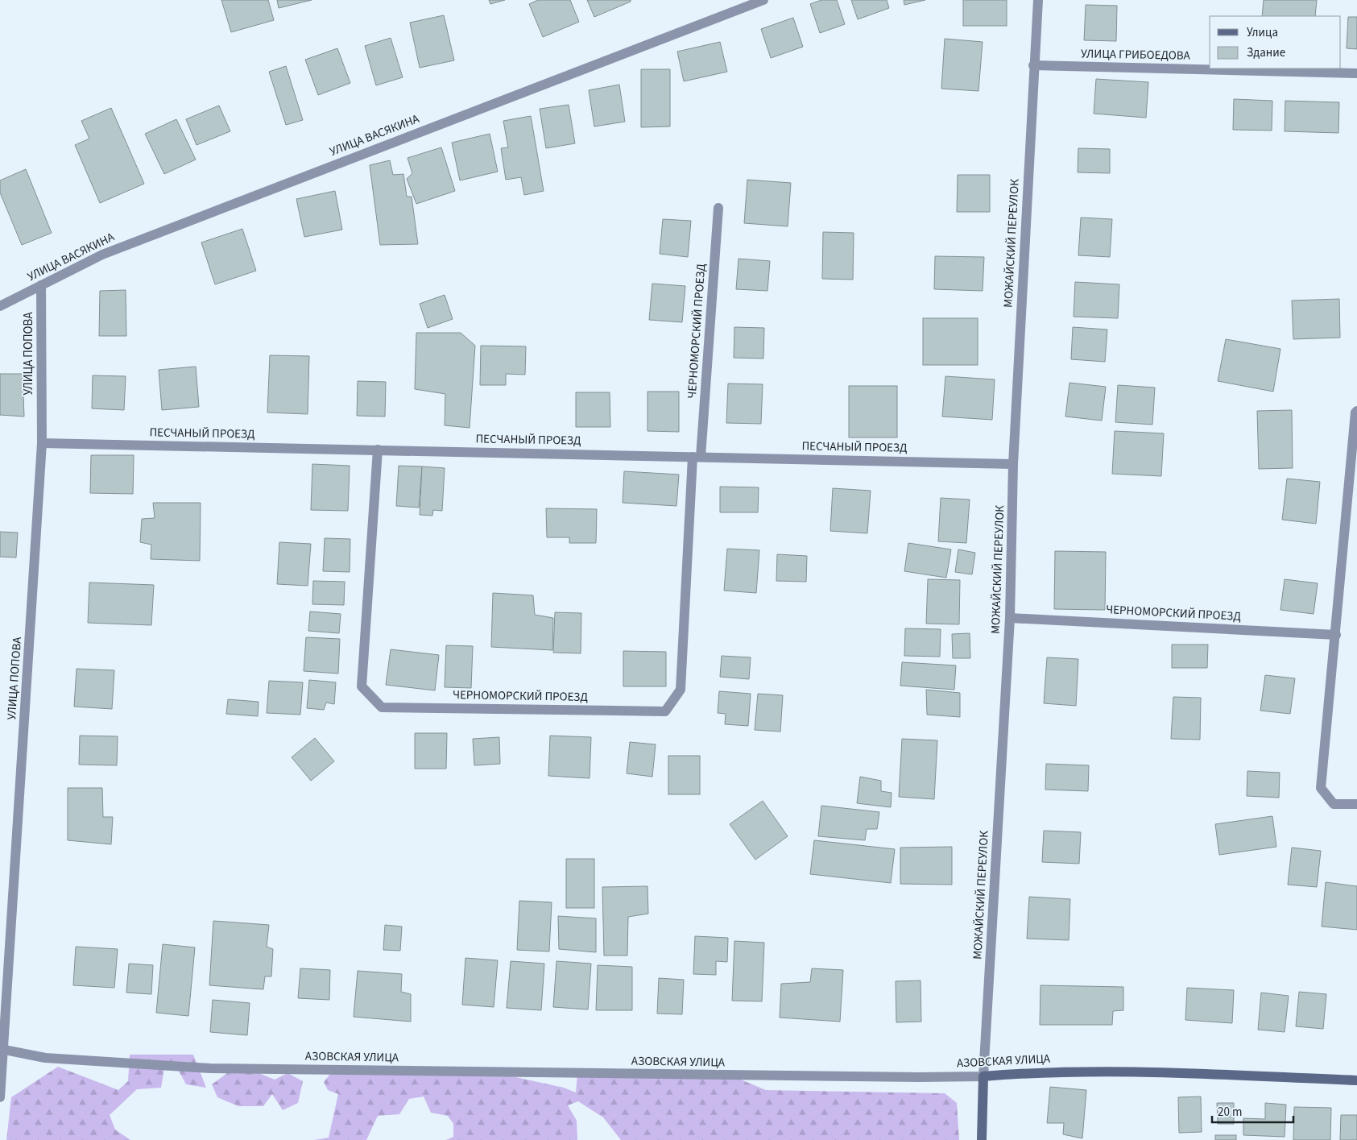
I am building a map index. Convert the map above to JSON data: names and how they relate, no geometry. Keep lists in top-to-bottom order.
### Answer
{
  "streets": {
    "street": [
      "УЛИЦА ГРИБОЕДОВА",
      "УЛИЦА ВАСЯКИНА",
      "МОЖАЙСКИЙ ПЕРЕУЛОК",
      "ЧЕРНОМОРСКИЙ ПРОЕЗД",
      "УЛИЦА ПОПОВА",
      "ПЕСЧАНЫЙ ПРОЕЗД",
      "АЗОВСКАЯ УЛИЦА"
    ]
  },
  "crossings": [
    ["УЛИЦА ГРИБОЕДОВА", "МОЖАЙСКИЙ ПЕРЕУЛОК"],
    ["УЛИЦА ВАСЯКИНА", "УЛИЦА ПОПОВА"],
    ["МОЖАЙСКИЙ ПЕРЕУЛОК", "ЧЕРНОМОРСКИЙ ПРОЕЗД"],
    ["МОЖАЙСКИЙ ПЕРЕУЛОК", "ПЕСЧАНЫЙ ПРОЕЗД"],
    ["МОЖАЙСКИЙ ПЕРЕУЛОК", "АЗОВСКАЯ УЛИЦА"],
    ["ЧЕРНОМОРСКИЙ ПРОЕЗД", "ПЕСЧАНЫЙ ПРОЕЗД"],
    ["УЛИЦА ПОПОВА", "ПЕСЧАНЫЙ ПРОЕЗД"],
    ["УЛИЦА ПОПОВА", "АЗОВСКАЯ УЛИЦА"]
  ],
  "legend": ["Улица", "Здание"],
  "scale_bar": "20 m"
}
